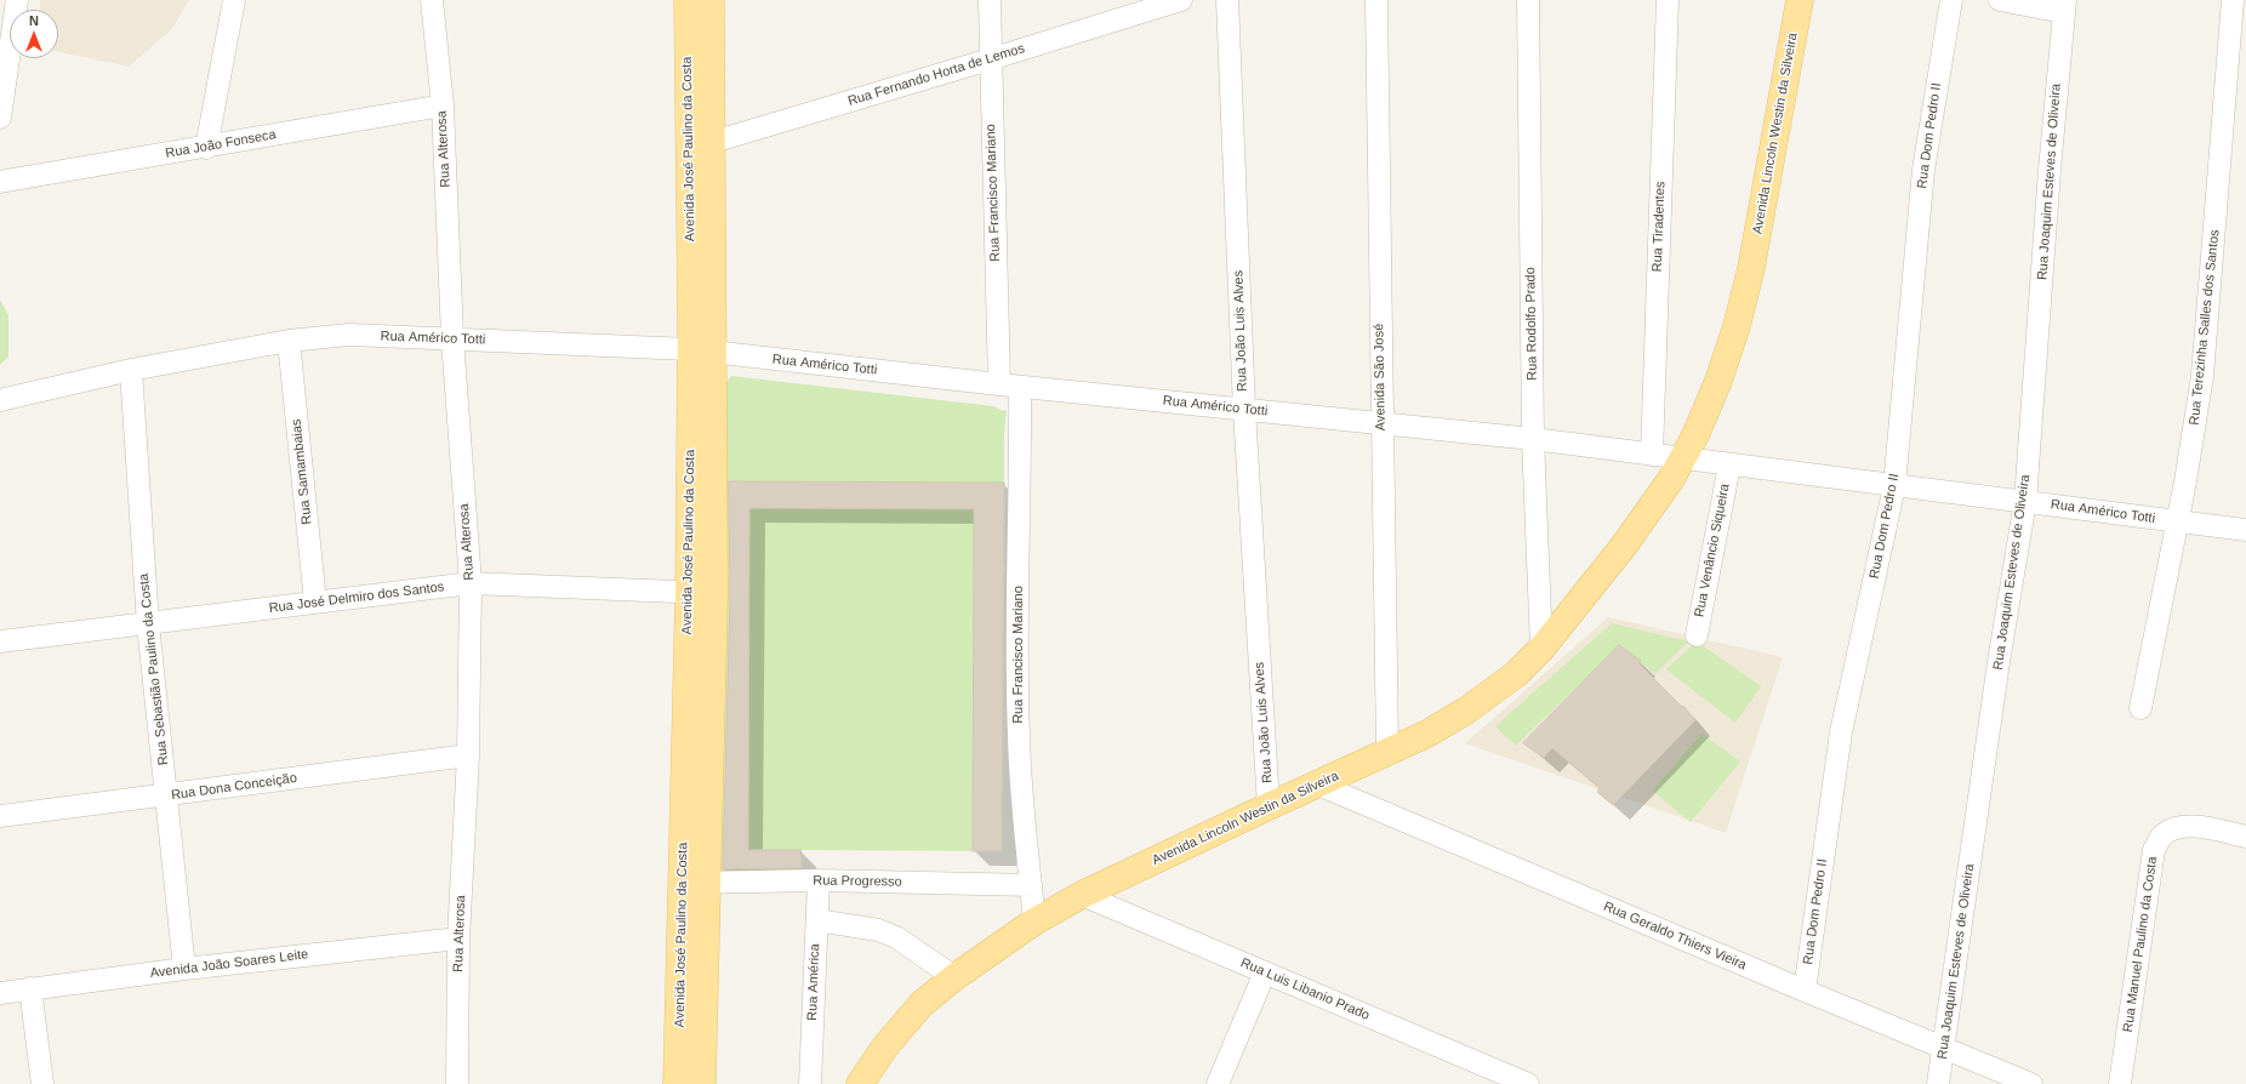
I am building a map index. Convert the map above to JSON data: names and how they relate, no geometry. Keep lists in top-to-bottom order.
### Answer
{
  "streets": {
    "main road": ["Avenida Lincoln Westin da Silveira", "Avenida José Paulino da Costa"],
    "street": [
      "Rua Fernando Horta de Lemos",
      "Rua Dom Pedro II",
      "Rua João Fonseca",
      "Rua Alterosa",
      "Rua Joaquim Esteves de Oliveira",
      "Rua Francisco Mariano",
      "Rua Tiradentes",
      "Rua Rodolfo Prado",
      "Rua Terezinha Salles dos Santos",
      "Rua João Luis Alves",
      "Rua Américo Totti",
      "Avenida São José",
      "Rua Samambaias",
      "Rua Venâncio Siqueira",
      "Rua José Delmiro dos Santos",
      "Rua Sebastião Paulino da Costa",
      "Rua Dona Conceição",
      "Rua Progresso",
      "Rua Geraldo Thiers Vieira",
      "Rua Manuel Paulino da Costa",
      "Avenida João Soares Leite",
      "Rua América",
      "Rua Luis Libanio Prado"
    ]
  },
  "crossings": [
    ["Rua Fernando Horta de Lemos", "Avenida José Paulino da Costa"],
    ["Rua Fernando Horta de Lemos", "Rua Francisco Mariano"],
    ["Avenida Lincoln Westin da Silveira", "Rua Francisco Mariano"],
    ["Avenida Lincoln Westin da Silveira", "Rua Rodolfo Prado"],
    ["Avenida Lincoln Westin da Silveira", "Rua João Luis Alves"],
    ["Avenida Lincoln Westin da Silveira", "Rua Américo Totti"],
    ["Avenida Lincoln Westin da Silveira", "Avenida São José"],
    ["Avenida Lincoln Westin da Silveira", "Rua Geraldo Thiers Vieira"],
    ["Avenida Lincoln Westin da Silveira", "Rua Luis Libanio Prado"],
    ["Rua Dom Pedro II", "Rua Américo Totti"],
    ["Rua Dom Pedro II", "Rua Geraldo Thiers Vieira"],
    ["Rua João Fonseca", "Rua Alterosa"],
    ["Rua Alterosa", "Rua Américo Totti"],
    ["Rua Alterosa", "Rua José Delmiro dos Santos"],
    ["Rua Alterosa", "Rua Dona Conceição"],
    ["Rua Alterosa", "Avenida João Soares Leite"],
    ["Avenida José Paulino da Costa", "Rua Américo Totti"],
    ["Avenida José Paulino da Costa", "Rua José Delmiro dos Santos"],
    ["Avenida José Paulino da Costa", "Rua Progresso"],
    ["Rua Joaquim Esteves de Oliveira", "Rua Américo Totti"],
    ["Rua Joaquim Esteves de Oliveira", "Rua Geraldo Thiers Vieira"],
    ["Rua Francisco Mariano", "Rua Américo Totti"],
    ["Rua Francisco Mariano", "Rua Progresso"],
    ["Rua Tiradentes", "Rua Américo Totti"],
    ["Rua Rodolfo Prado", "Rua Américo Totti"],
    ["Rua Terezinha Salles dos Santos", "Rua Américo Totti"],
    ["Rua João Luis Alves", "Rua Américo Totti"],
    ["Rua Américo Totti", "Avenida São José"],
    ["Rua Américo Totti", "Rua Samambaias"],
    ["Rua Américo Totti", "Rua Venâncio Siqueira"],
    ["Rua Américo Totti", "Rua Sebastião Paulino da Costa"],
    ["Rua Samambaias", "Rua José Delmiro dos Santos"],
    ["Rua José Delmiro dos Santos", "Rua Sebastião Paulino da Costa"],
    ["Rua Sebastião Paulino da Costa", "Rua Dona Conceição"],
    ["Rua Sebastião Paulino da Costa", "Avenida João Soares Leite"],
    ["Rua Progresso", "Rua América"]
  ],
  "north": "top"
}
